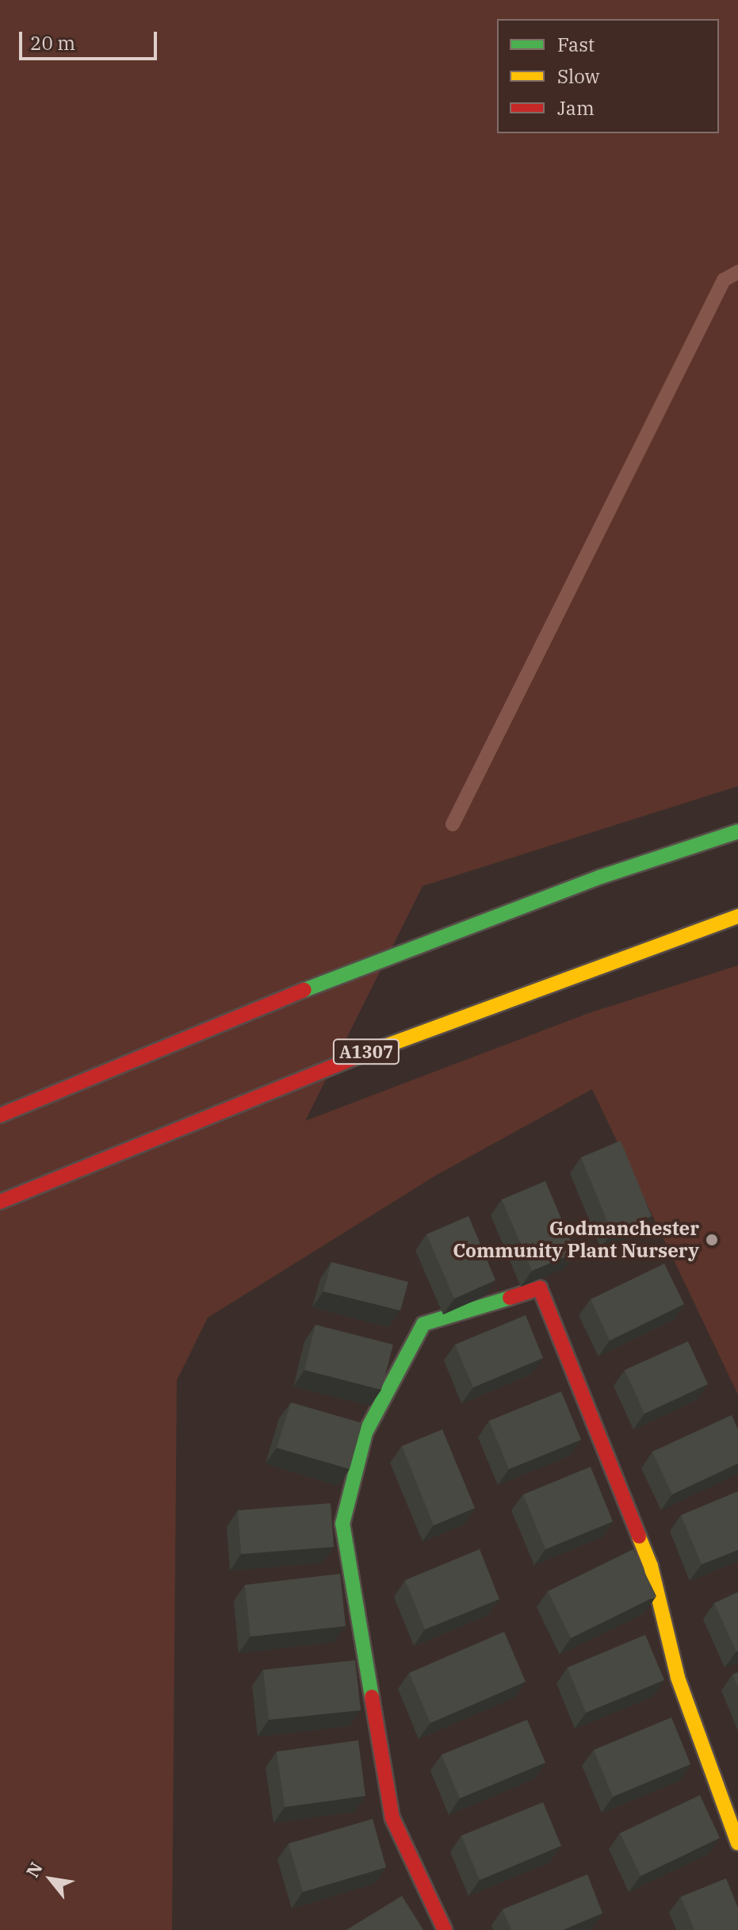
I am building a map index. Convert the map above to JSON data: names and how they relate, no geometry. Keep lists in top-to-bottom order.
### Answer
{
  "streets": {
    "main road": ["A1307"]
  },
  "places": ["Godmanchester Community Plant Nursery"],
  "legend": ["Fast", "Slow", "Jam"],
  "scale_bar": "20 m",
  "north": "top left"
}
